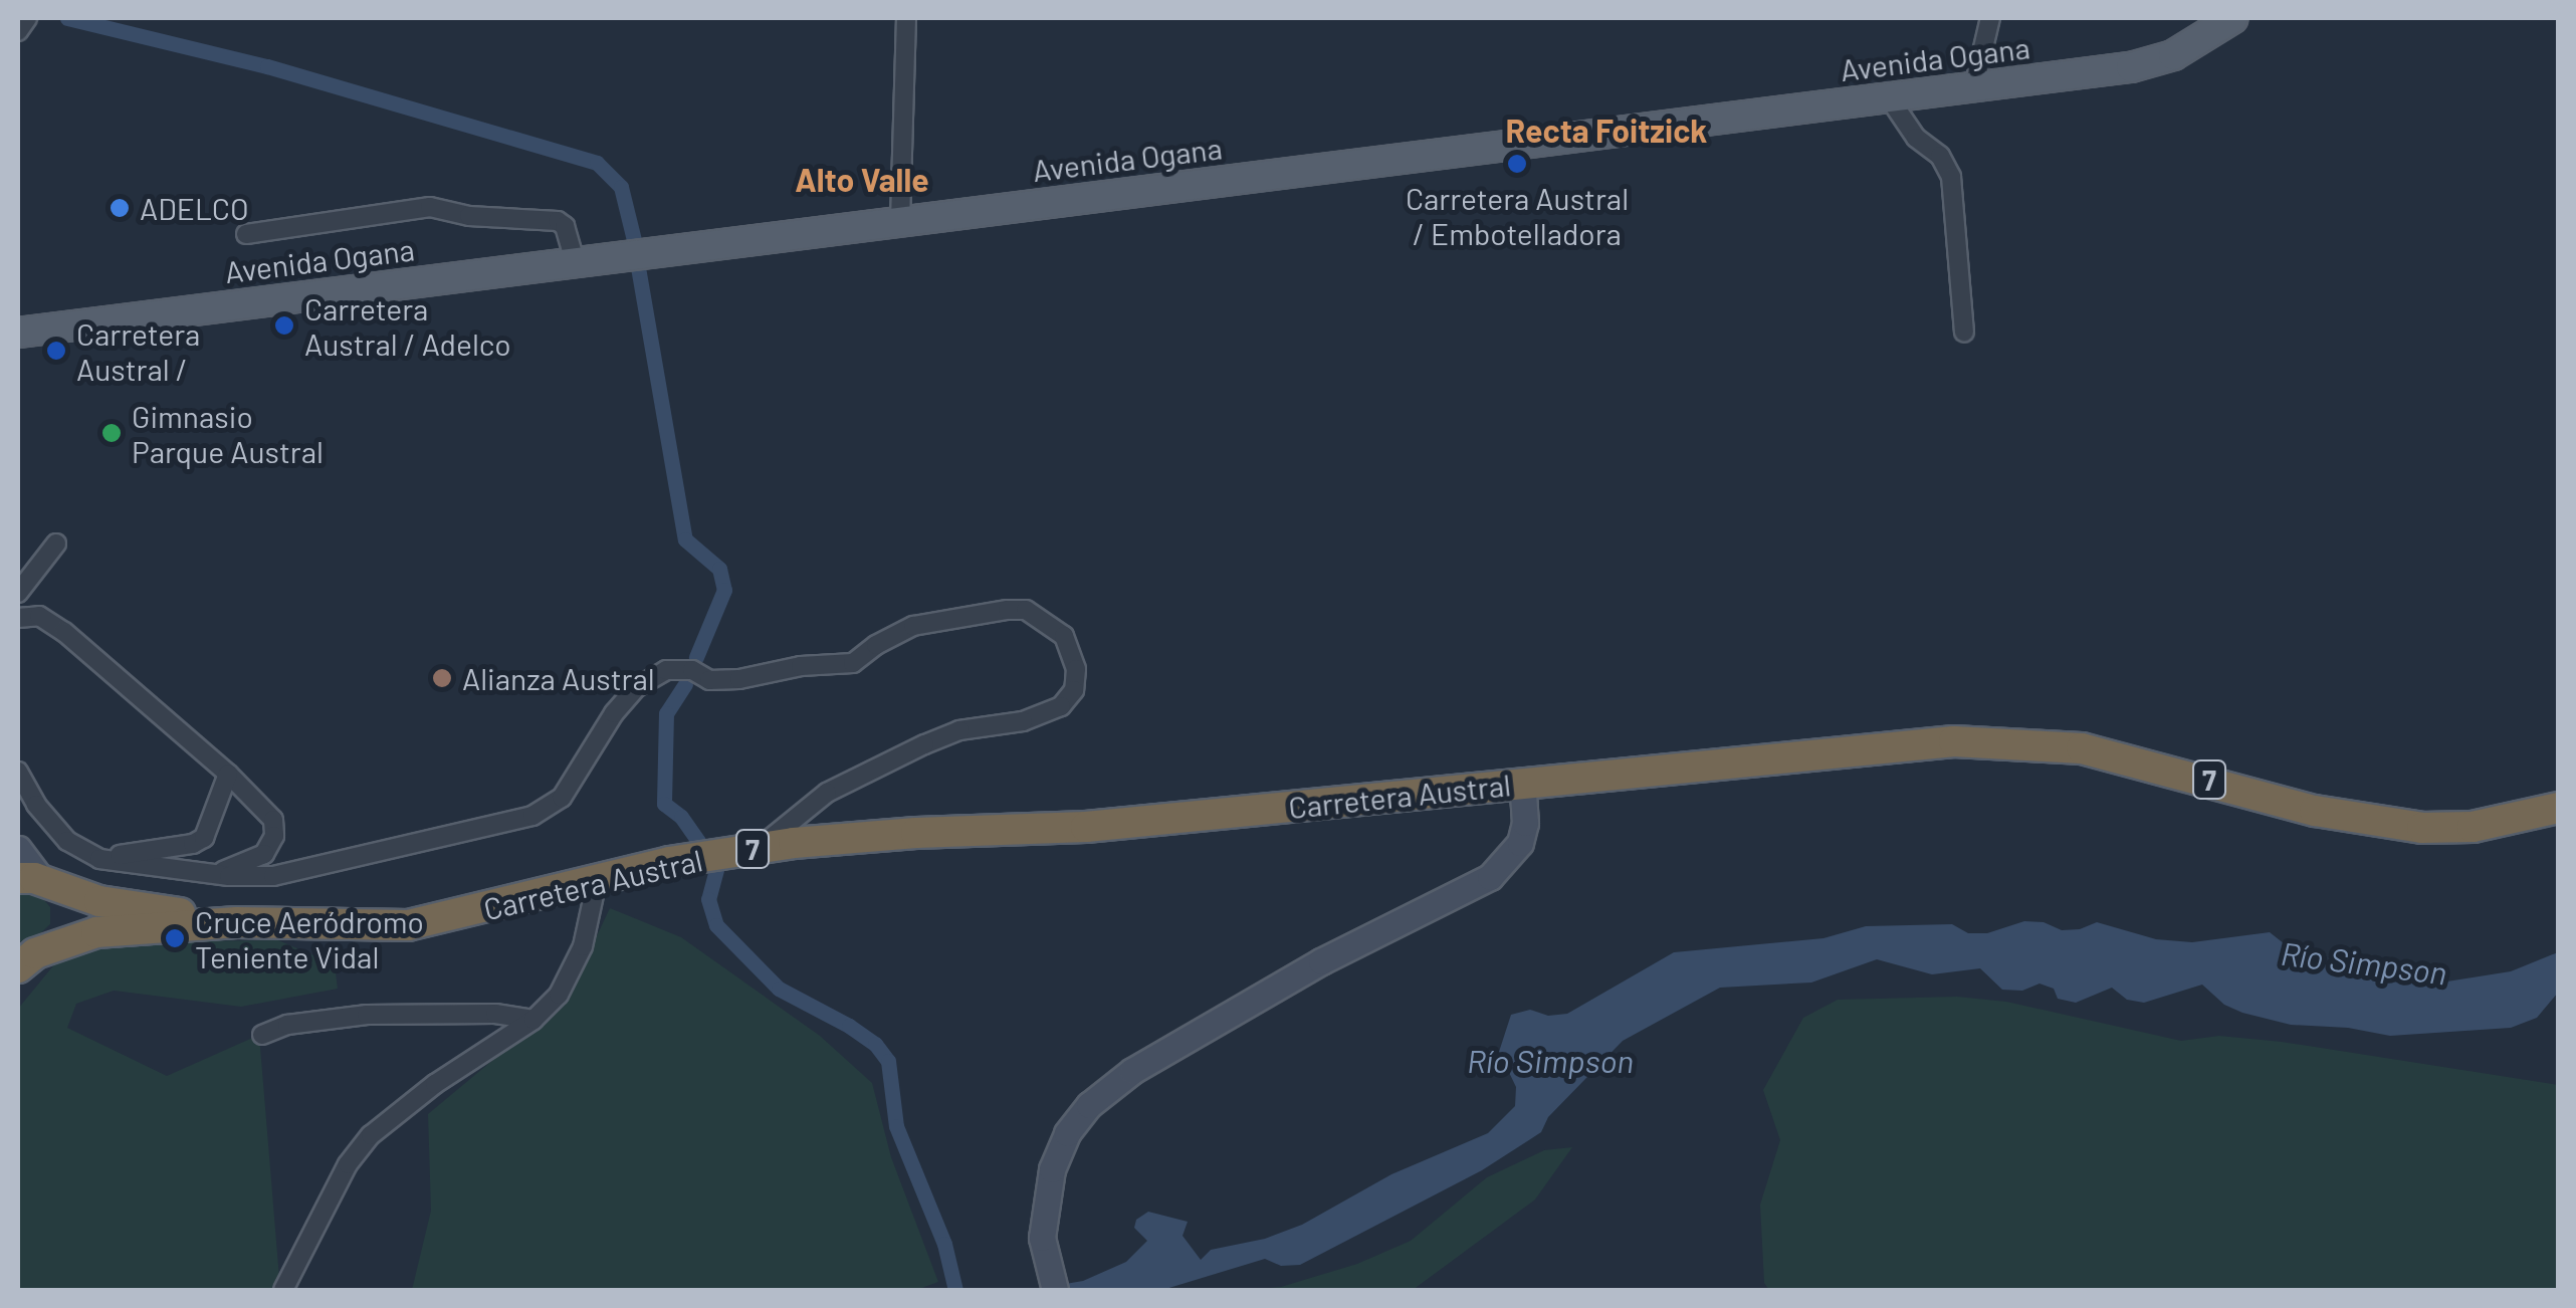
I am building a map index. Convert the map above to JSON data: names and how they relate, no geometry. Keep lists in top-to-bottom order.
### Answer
{
  "streets": {
    "highway": ["7", "Carretera Austral"],
    "main road": ["Avenida Ogana"]
  },
  "districts": ["Recta Foitzick", "Alto Valle"],
  "water": ["Río Simpson"],
  "places": [
    "Carretera Austral / Embotelladora",
    "ADELCO",
    "Carretera Austral / Adelco",
    "Carretera Austral /",
    "Gimnasio Parque Austral",
    "Alianza Austral",
    "Cruce Aeródromo Teniente Vidal"
  ]
}
